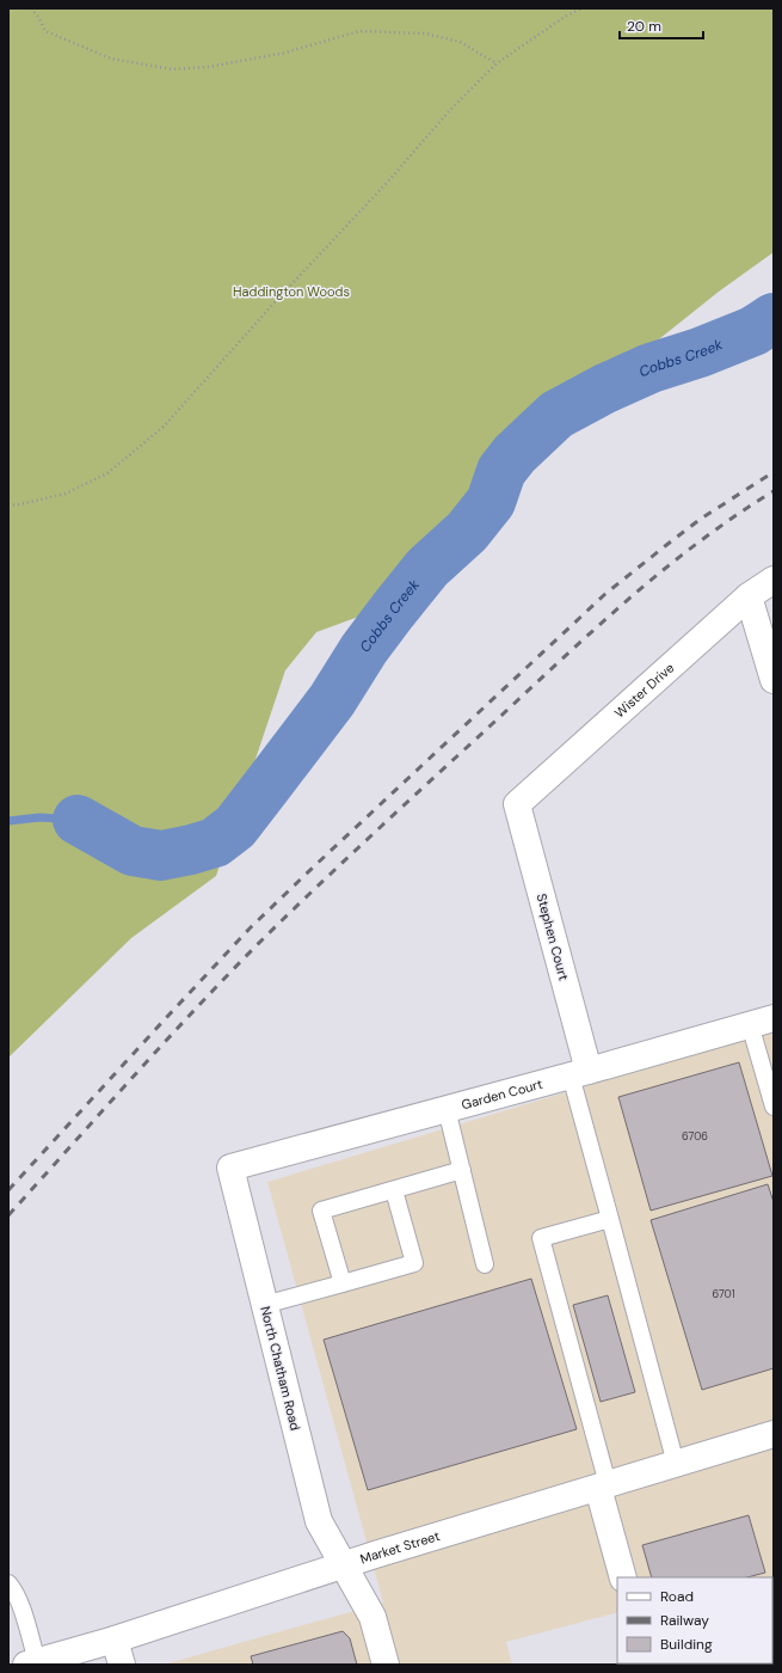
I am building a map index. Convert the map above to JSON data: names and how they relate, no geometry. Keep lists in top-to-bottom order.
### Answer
{
  "streets": {
    "street": [
      "Wister Drive",
      "Stephen Court",
      "Garden Court",
      "North Chatham Road",
      "Market Street"
    ]
  },
  "crossings": [
    ["Wister Drive", "Stephen Court"],
    ["Stephen Court", "Garden Court"],
    ["Garden Court", "North Chatham Road"],
    ["North Chatham Road", "Market Street"]
  ],
  "water": ["Cobbs Creek"],
  "parks": ["Haddington Woods"],
  "house_numbers": ["6706", "6701"],
  "legend": ["Road", "Railway", "Building"],
  "scale_bar": "20 m"
}
